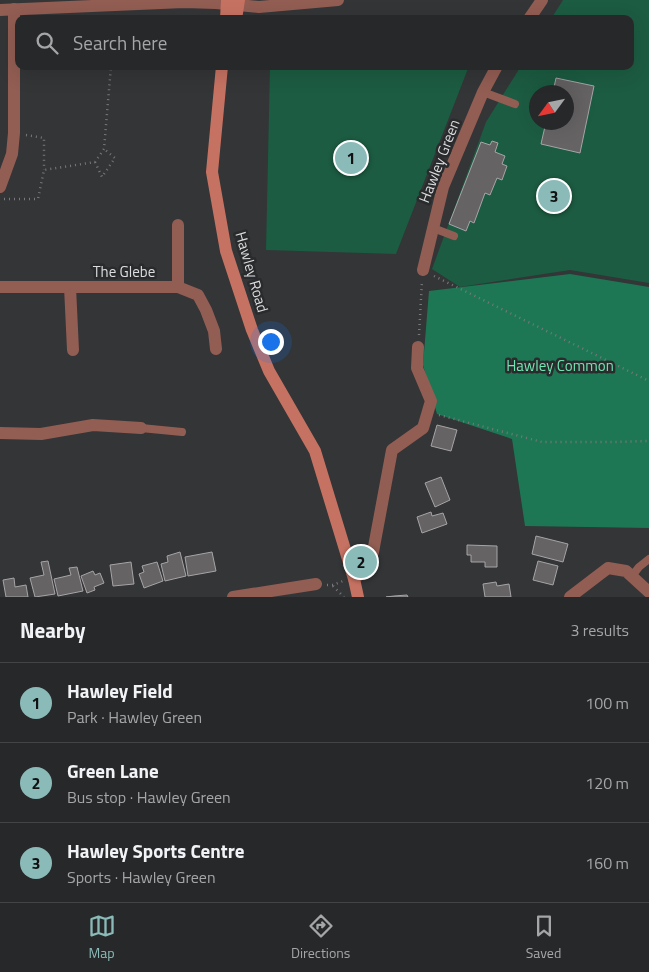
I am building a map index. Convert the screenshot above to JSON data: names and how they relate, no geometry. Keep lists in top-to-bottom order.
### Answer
{
  "streets": {
    "main road": ["Hawley Road"],
    "street": ["Hawley Green", "The Glebe"]
  },
  "parks": ["Hawley Common"],
  "north": "bottom left",
  "page": {
    "search": "Search here",
    "pins": ["1", "3", "2"],
    "heading": ["Nearby", "3 results"],
    "list": [
      {
        "mark": "1",
        "name": "Hawley Field",
        "note": "Park · Hawley Green",
        "value": "100 m"
      },
      {
        "mark": "2",
        "name": "Green Lane",
        "note": "Bus stop · Hawley Green",
        "value": "120 m"
      },
      {
        "mark": "3",
        "name": "Hawley Sports Centre",
        "note": "Sports · Hawley Green",
        "value": "160 m"
      }
    ],
    "nav": ["Map", "Directions", "Saved"]
  }
}
